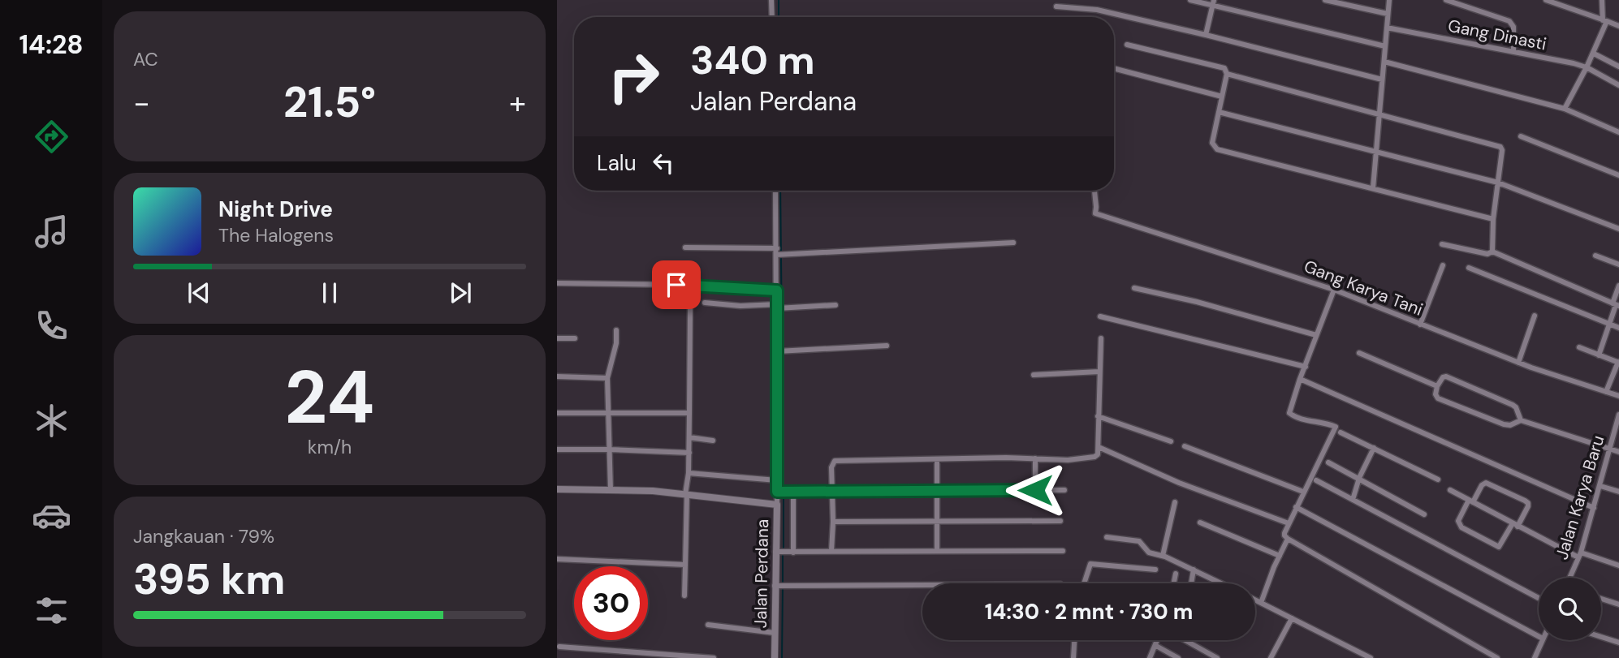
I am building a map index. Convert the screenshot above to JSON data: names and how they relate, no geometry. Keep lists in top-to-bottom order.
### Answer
{
  "streets": {
    "street": [
      "Gang Dinasti",
      "Gang Karya Tani",
      "Jalan Karya Baru",
      "Jalan Perdana"
    ]
  },
  "page": {
    "tabs": "14:28",
    "tile": [
      "AC",
      ["24", "km/h"],
      ["Jangkauan · 79%", "395 km"]
    ],
    "turn": ["340 m", "Jalan Perdana"],
    "heat": ["−", "21.5°", "+"],
    "then": "Lalu",
    "song": ["Night Drive", "The Halogens"],
    "limit": "30",
    "trip": "14:30 · 2 mnt · 730 m"
  }
}
